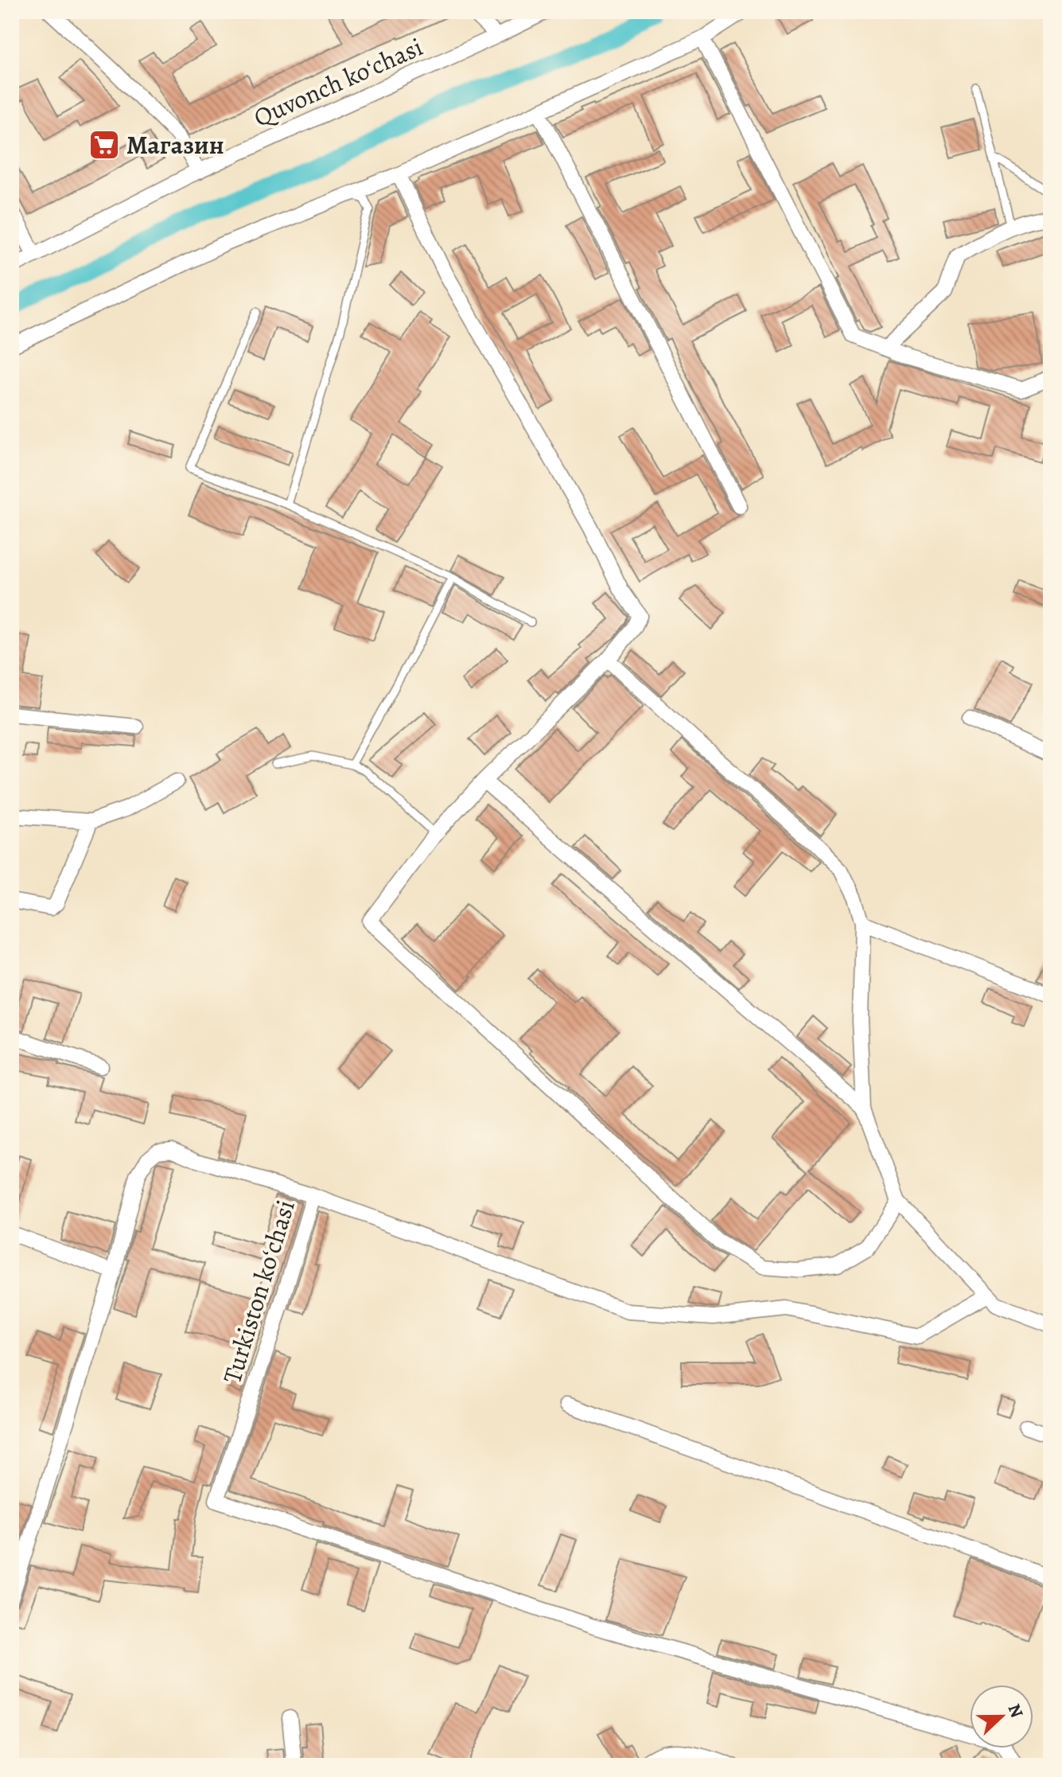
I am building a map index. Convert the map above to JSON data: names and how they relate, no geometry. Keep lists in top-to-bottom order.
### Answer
{
  "streets": {
    "street": ["Quvonch koʻchasi", "Turkiston koʻchasi"]
  },
  "places": {
    "supermarket": ["Магазин"]
  },
  "north": "right"
}
